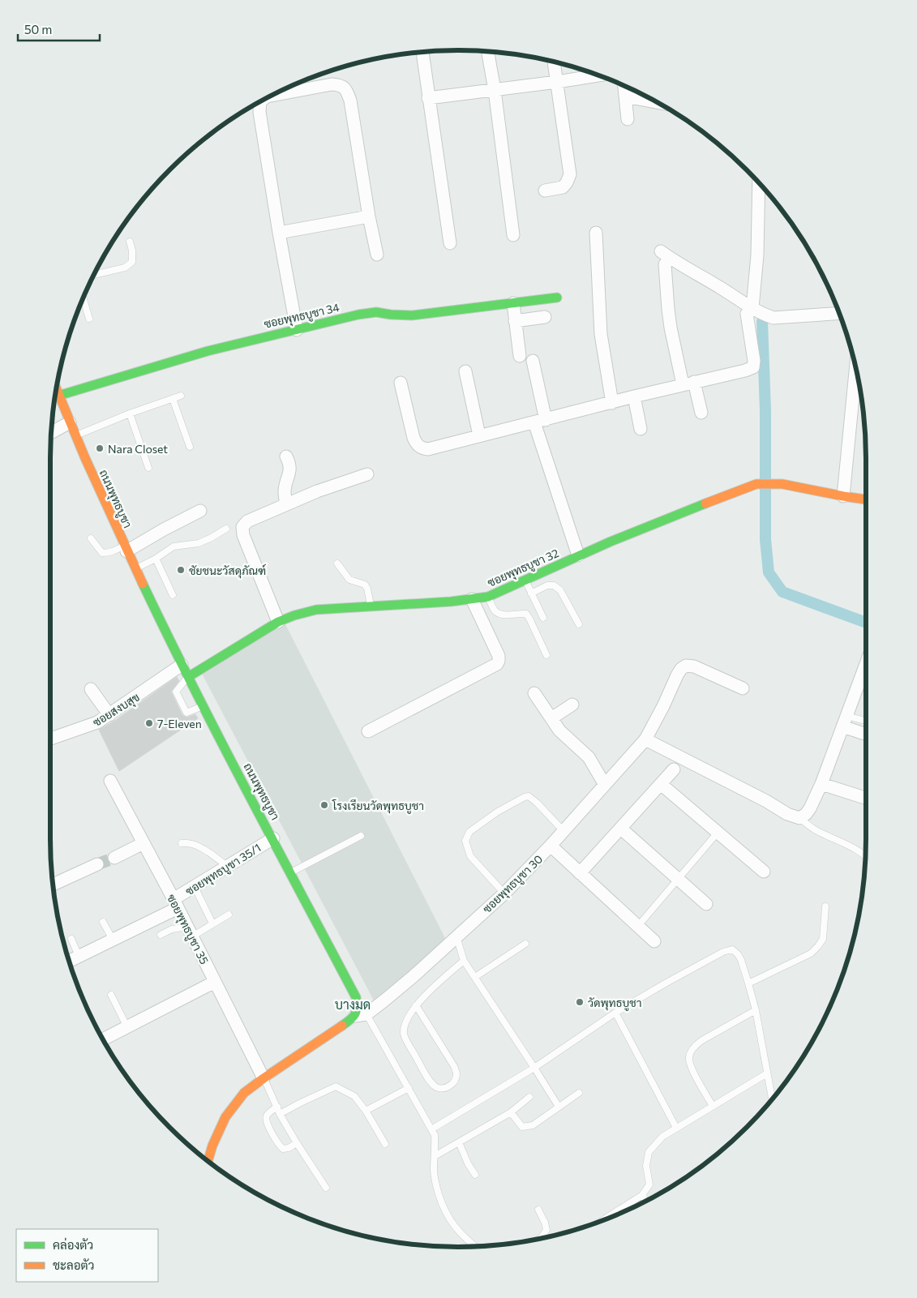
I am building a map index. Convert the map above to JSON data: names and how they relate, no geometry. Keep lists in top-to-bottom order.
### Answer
{
  "streets": {
    "street": [
      "ซอยพุทธบูชา 34",
      "ถนนพุทธบูชา",
      "ซอยพุทธบูชา 32",
      "ซอยสงบสุข",
      "ซอยพุทธบูชา 35/1",
      "ซอยพุทธบูชา 30",
      "ซอยพุทธบูชา 35"
    ]
  },
  "crossings": [
    ["ซอยพุทธบูชา 34", "ถนนพุทธบูชา"],
    ["ถนนพุทธบูชา", "ซอยพุทธบูชา 32"],
    ["ถนนพุทธบูชา", "ซอยสงบสุข"],
    ["ถนนพุทธบูชา", "ซอยพุทธบูชา 35/1"],
    ["ถนนพุทธบูชา", "ซอยพุทธบูชา 30"],
    ["ซอยพุทธบูชา 35/1", "ซอยพุทธบูชา 35"]
  ],
  "districts": ["บางมด"],
  "places": [
    "Nara Closet",
    "ชัยชนะวัสดุภัณฑ์",
    "7-Eleven",
    "โรงเรียนวัดพุทธบูชา",
    "วัดพุทธบูชา"
  ],
  "legend": ["คล่องตัว", "ชะลอตัว"],
  "scale_bar": "50 m"
}
